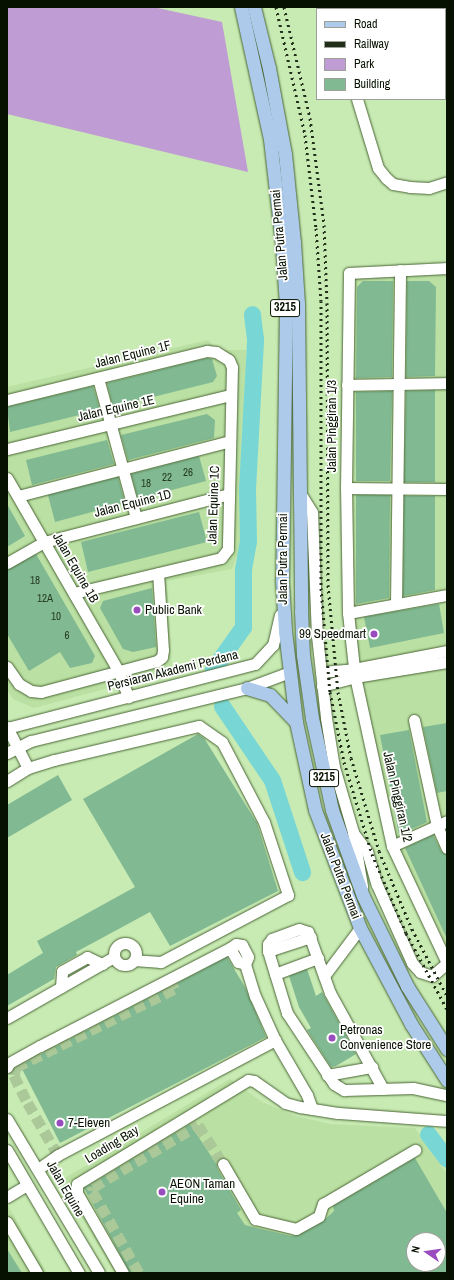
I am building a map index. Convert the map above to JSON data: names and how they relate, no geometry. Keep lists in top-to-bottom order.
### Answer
{
  "streets": {
    "main road": ["Jalan Putra Permai", "3215"],
    "street": [
      "Jalan Equine 1F",
      "Jalan Equine 1E",
      "Jalan Pinggiran 1/3",
      "Jalan Equine 1D",
      "Jalan Equine 1C",
      "Jalan Equine 1B",
      "Persiaran Akademi Perdana",
      "Jalan Pinggiran 1/2",
      "Loading Bay",
      "Jalan Equine"
    ]
  },
  "crossings": [
    ["Jalan Putra Permai", "Persiaran Akademi Perdana"],
    ["Jalan Equine 1F", "Jalan Equine 1E"],
    ["Jalan Equine 1F", "Jalan Equine 1C"],
    ["Jalan Equine 1E", "Jalan Equine 1C"],
    ["Jalan Pinggiran 1/3", "Jalan Pinggiran 1/2"],
    ["Jalan Equine 1D", "Jalan Equine 1C"],
    ["Jalan Equine 1D", "Jalan Equine 1B"],
    ["Jalan Equine 1C", "Jalan Equine 1B"],
    ["Jalan Equine 1B", "Persiaran Akademi Perdana"]
  ],
  "places": [
    "Public Bank",
    "99 Speedmart",
    "Petronas Convenience Store",
    "7-Eleven",
    "AEON Taman Equine"
  ],
  "house_numbers": [
    "26",
    "22",
    "18",
    "18",
    "12A",
    "10",
    "6"
  ],
  "legend": [
    "Road",
    "Railway",
    "Park",
    "Building"
  ],
  "north": "left"
}
